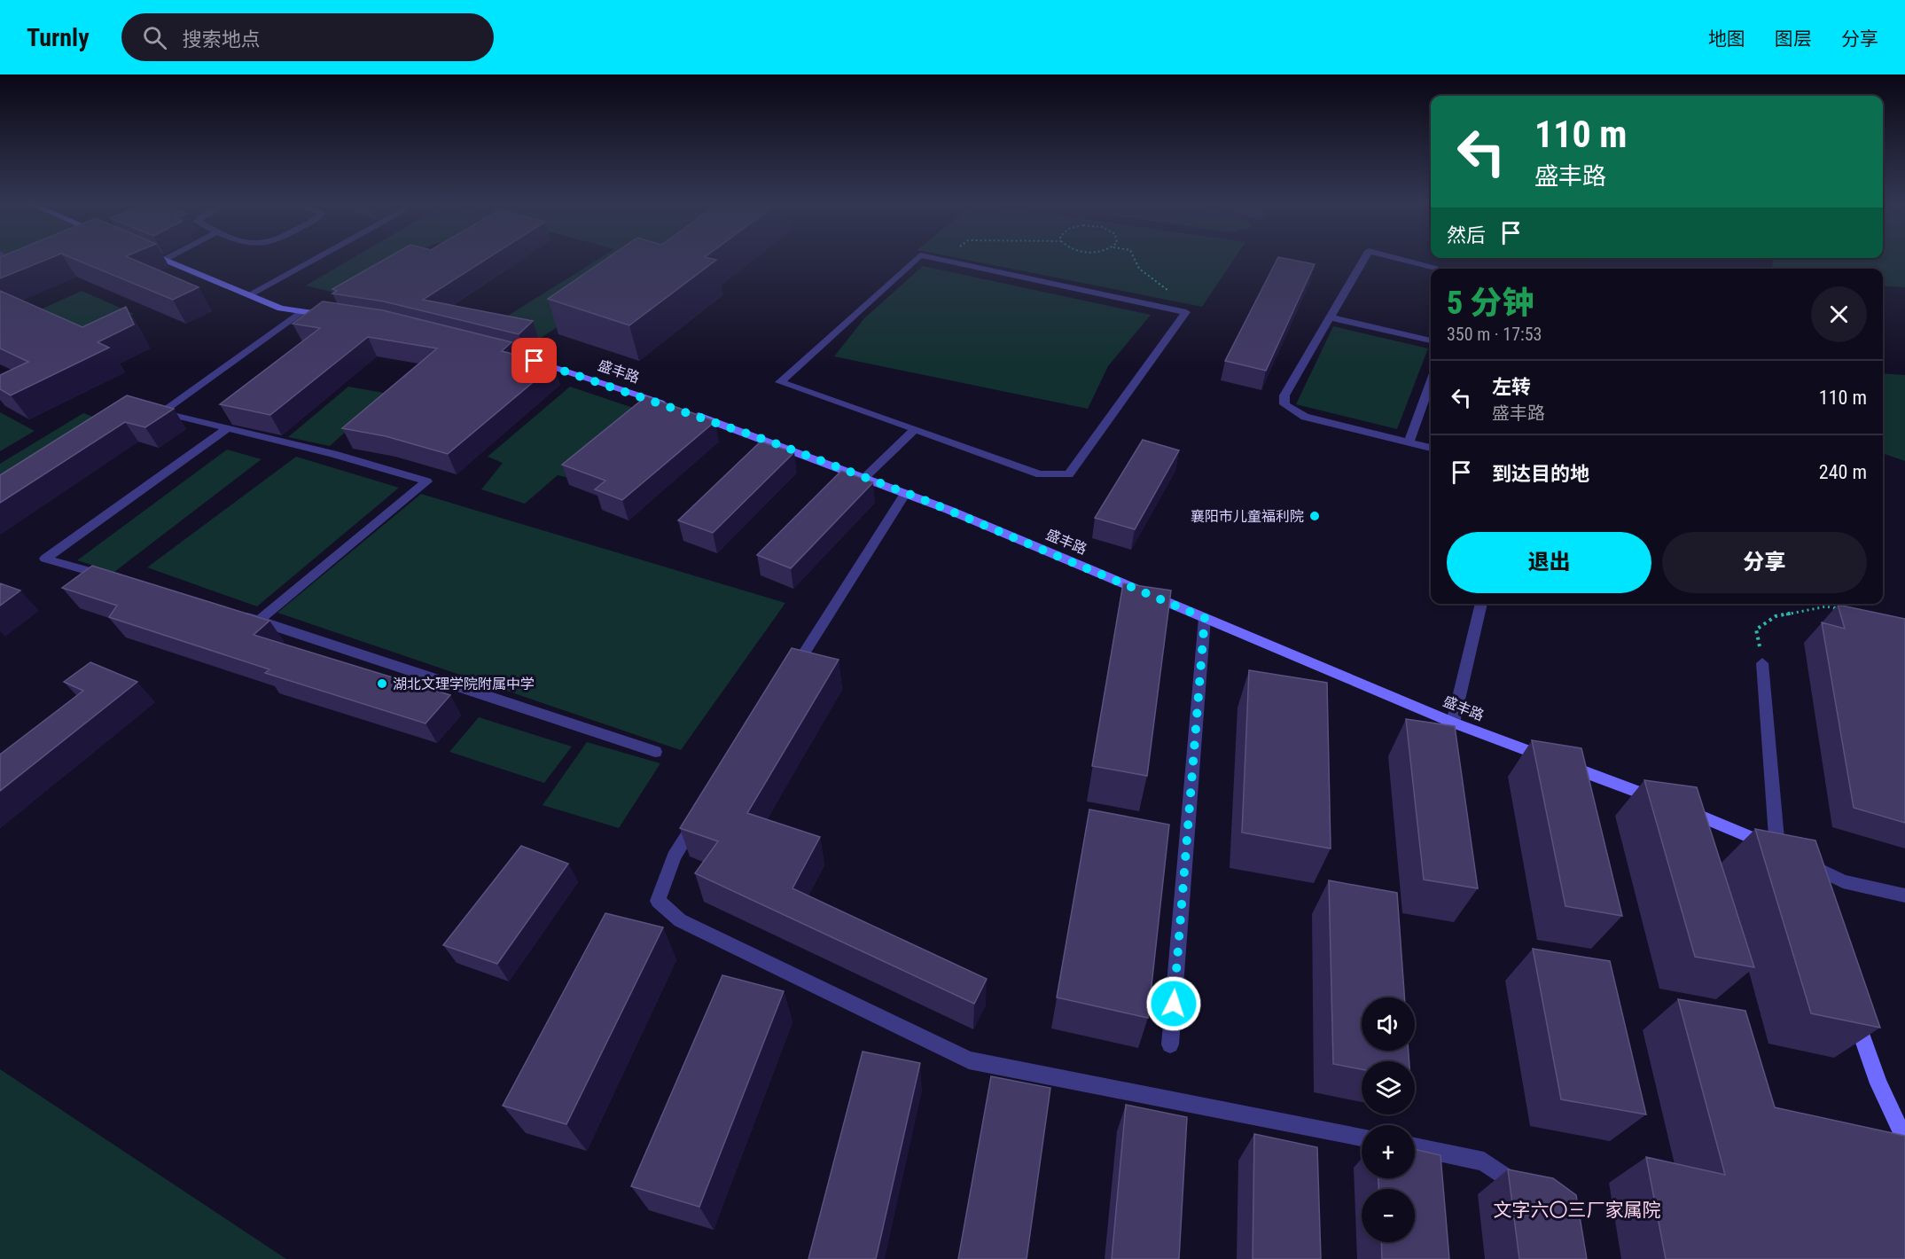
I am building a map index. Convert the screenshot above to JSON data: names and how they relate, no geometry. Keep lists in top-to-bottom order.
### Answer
{
  "streets": {
    "street": ["盛丰路"]
  },
  "districts": ["文字六〇三厂家属院"],
  "places": ["襄阳市儿童福利院", "湖北文理学院附属中学"],
  "page": {
    "header": "Turnly",
    "search": "搜索地点",
    "nav": ["地图", "图层", "分享"],
    "turn": ["110 m", "盛丰路"],
    "then": "然后",
    "heading": ["5 分钟", "350 m · 17:53"],
    "list": [
      {
        "name": "左转",
        "note": "盛丰路",
        "value": "110 m"
      },
      {
        "name": "到达目的地",
        "value": "240 m"
      }
    ],
    "buttons": ["退出", "分享"],
    "map_buttons": ["+", "−"]
  }
}
